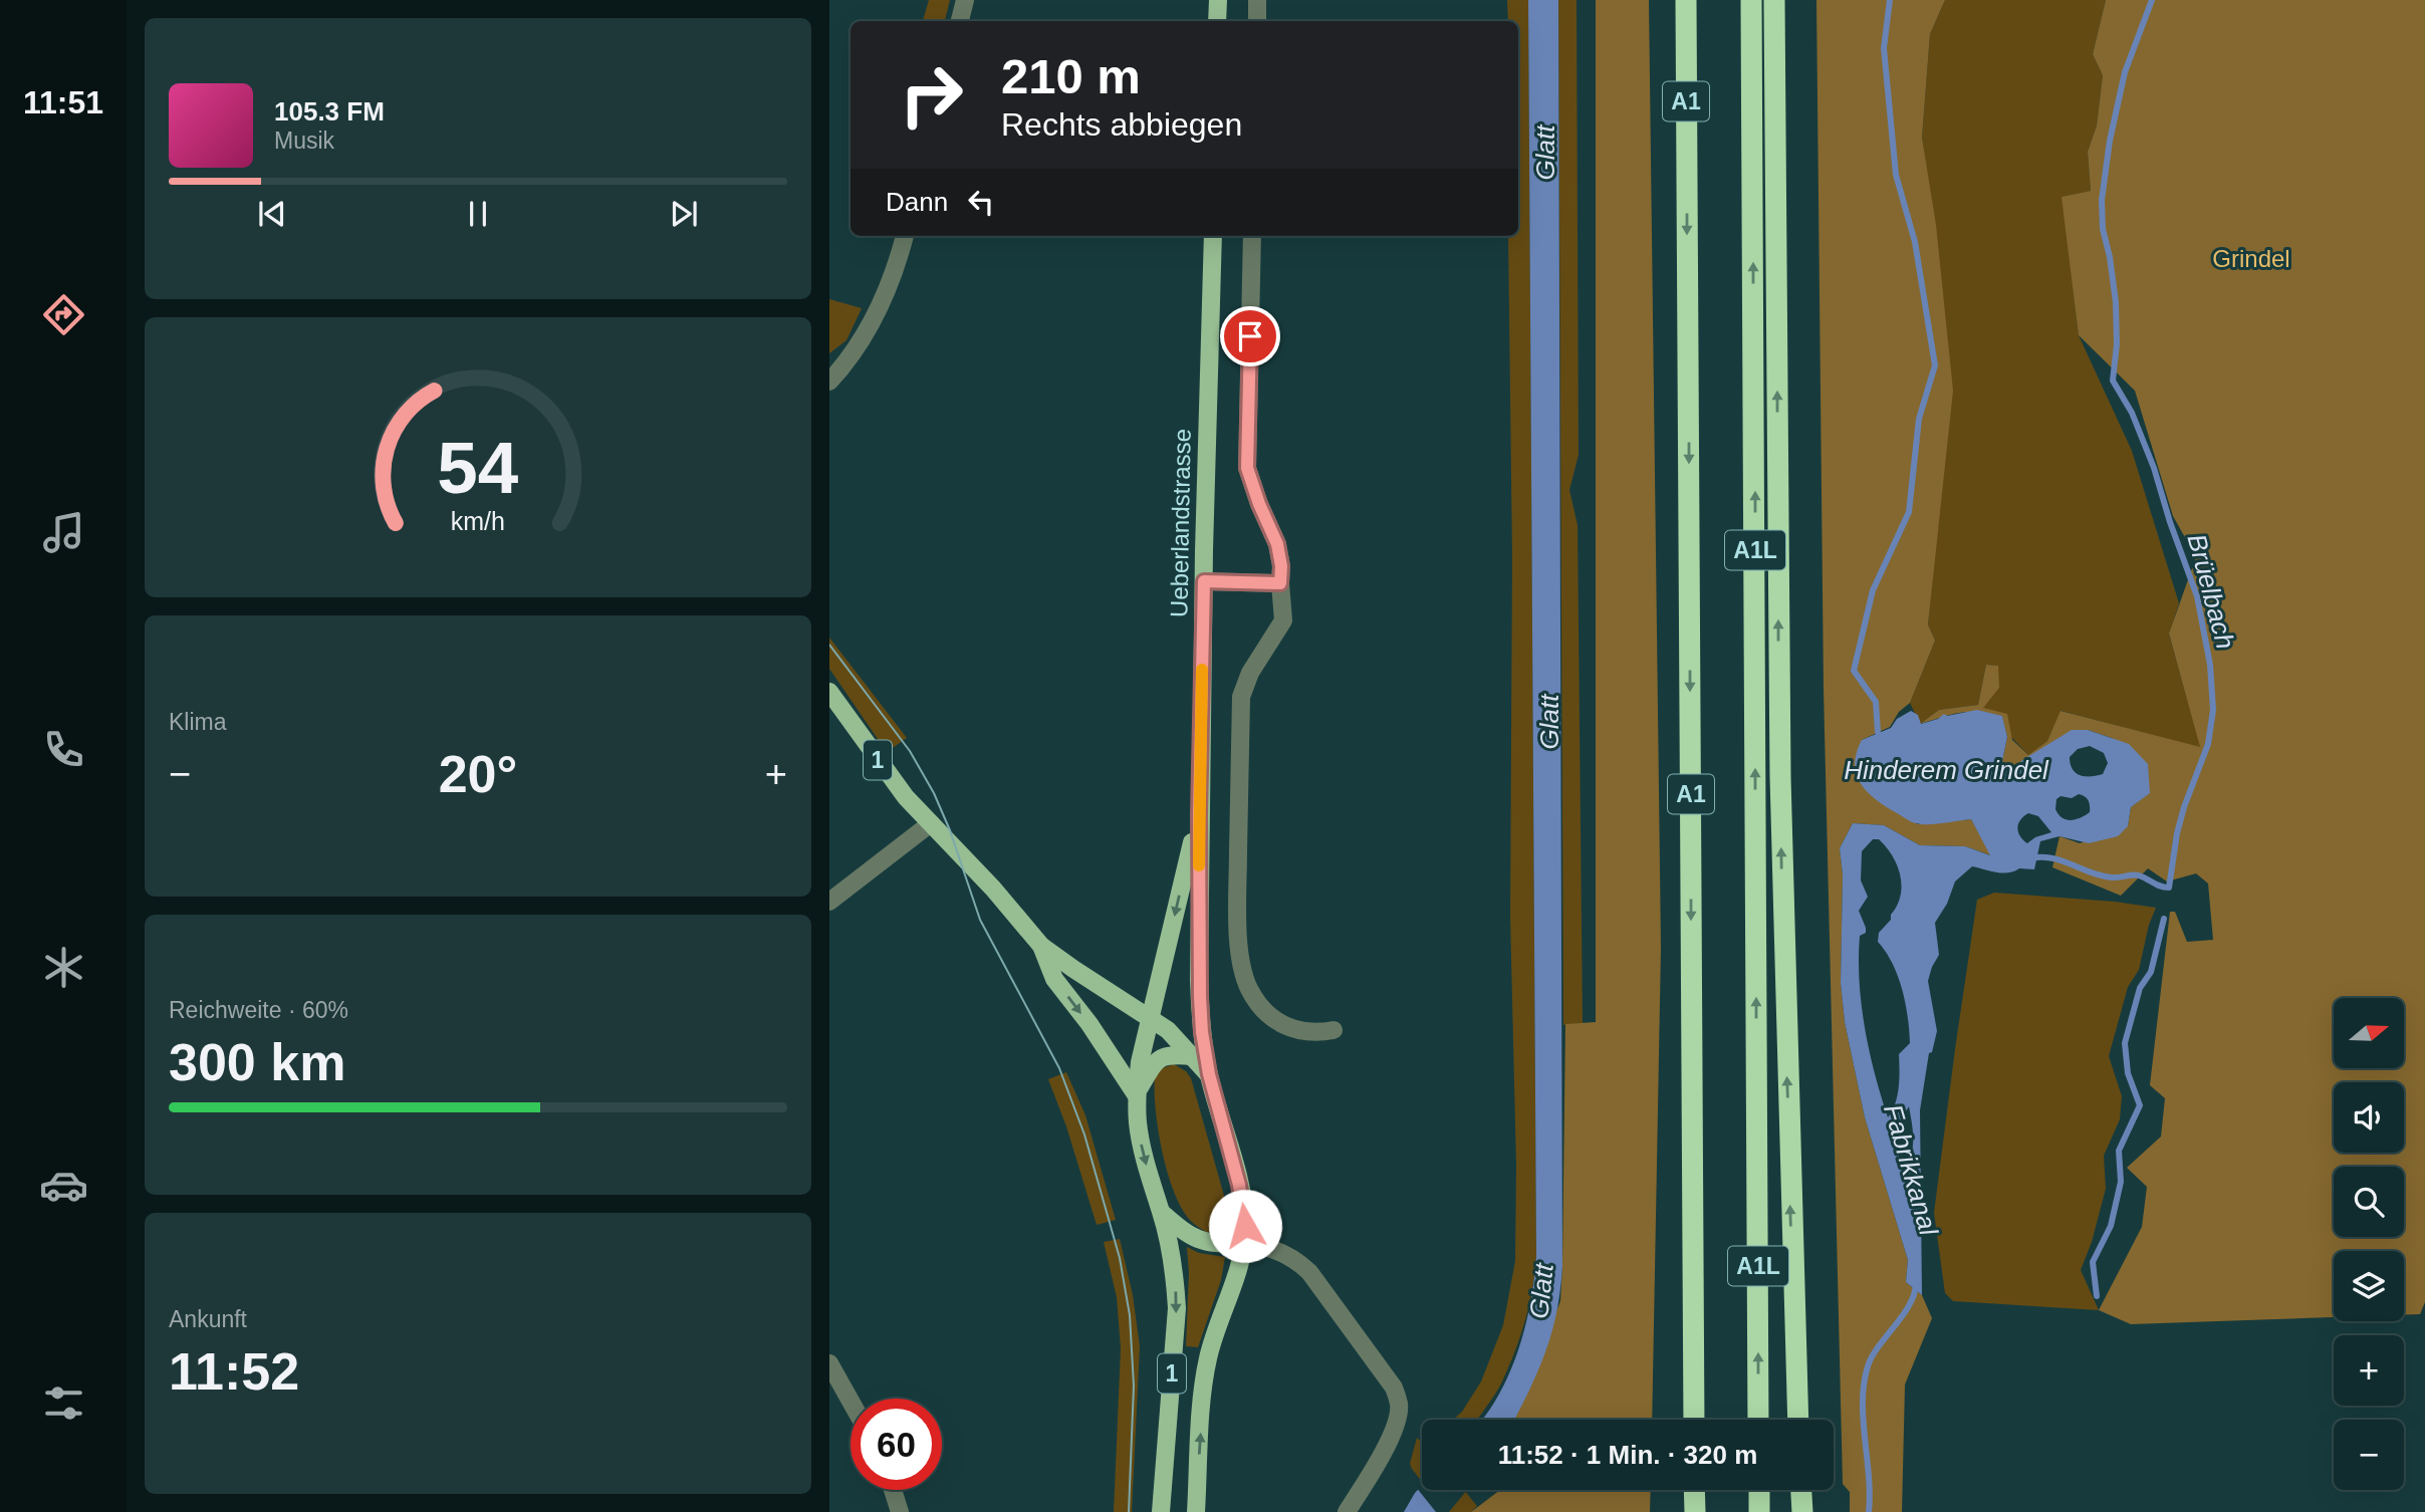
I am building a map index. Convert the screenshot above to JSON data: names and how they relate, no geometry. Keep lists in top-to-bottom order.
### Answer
{
  "streets": {
    "highway": ["A1", "A1L"],
    "main road": ["Ueberlandstrasse", "1"]
  },
  "crossings": [
    ["Ueberlandstrasse", "1"]
  ],
  "water": [
    "Glatt",
    "Brüelbach",
    "Hinderem Grindel",
    "Fabrikkanal"
  ],
  "parks": ["Grindel"],
  "north": "right",
  "page": {
    "tabs": "11:51",
    "turn": ["210 m", "Rechts abbiegen"],
    "song": ["105.3 FM", "Musik"],
    "then": "Dann",
    "tile": [
      "Klima",
      ["Reichweite · 60%", "300 km"],
      ["Ankunft", "11:52"]
    ],
    "heat": ["−", "20°", "+"],
    "map_buttons": ["+", "−"],
    "limit": "60",
    "trip": "11:52 · 1 Min. · 320 m",
    "gauge": ["54", "km/h"]
  }
}
